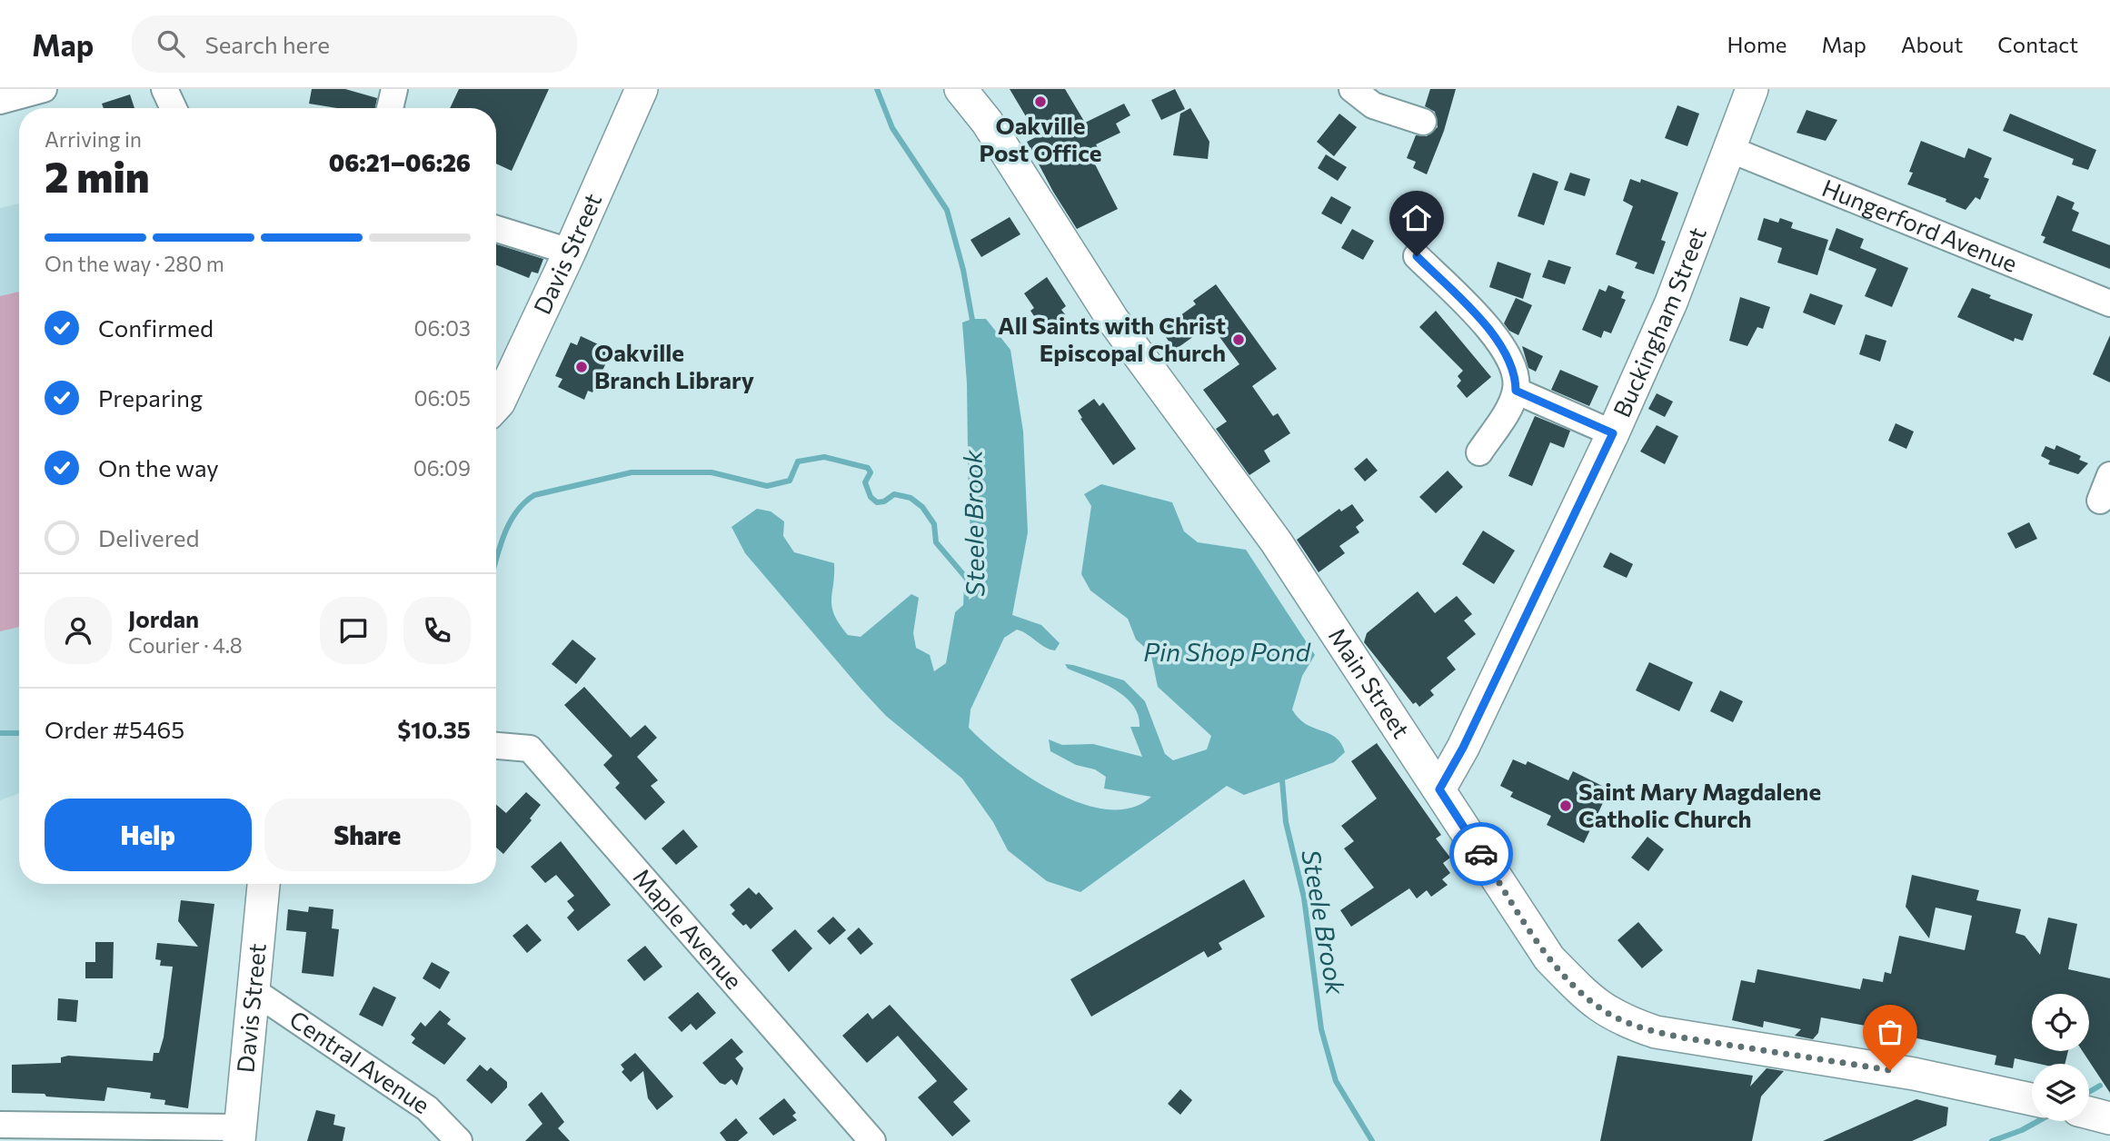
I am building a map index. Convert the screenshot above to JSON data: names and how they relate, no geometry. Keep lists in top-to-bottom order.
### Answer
{
  "streets": {
    "main road": ["Davis Street", "Buckingham Street", "Main Street"],
    "street": ["Hungerford Avenue", "Maple Avenue", "Central Avenue"]
  },
  "crossings": [
    ["Hungerford Avenue", "Buckingham Street"],
    ["Davis Street", "Central Avenue"],
    ["Buckingham Street", "Main Street"]
  ],
  "water": ["Steele Brook", "Pin Shop Pond"],
  "places": [
    "Oakville Post Office",
    "All Saints with Christ Episcopal Church",
    "Oakville Branch Library",
    "Saint Mary Magdalene Catholic Church"
  ],
  "page": {
    "header": "Map",
    "search": "Search here",
    "nav": [
      "Home",
      "Map",
      "About",
      "Contact"
    ],
    "heading": ["2 min", "Arriving in", "06:21–06:26"],
    "panel": [
      "Jordan",
      "Courier · 4.8",
      "Order #5465",
      "$10.35"
    ],
    "bar": "On the way · 280 m",
    "list": [
      ["Confirmed", "06:03"],
      ["Preparing", "06:05"],
      ["On the way", "06:09"],
      "Delivered"
    ],
    "buttons": ["Help", "Share"]
  }
}
